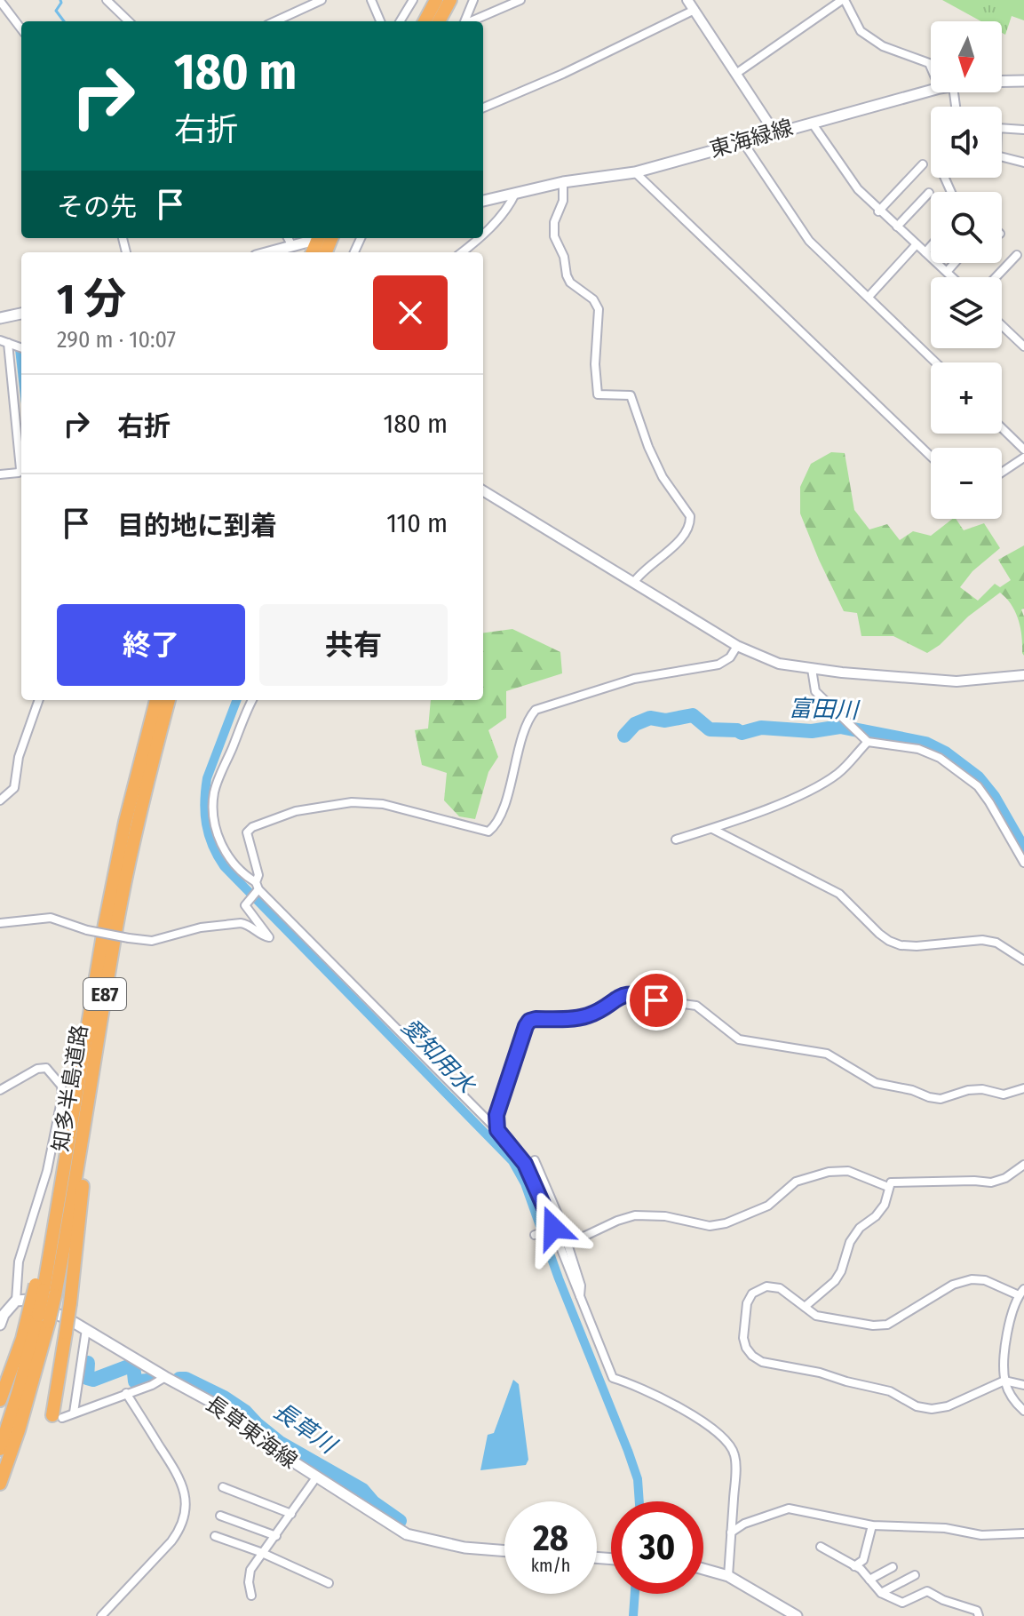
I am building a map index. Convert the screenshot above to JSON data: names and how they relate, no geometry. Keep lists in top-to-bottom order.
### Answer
{
  "streets": {
    "highway": ["E87", "知多半島道路"],
    "main road": ["東海緑線", "長草東海線"]
  },
  "water": ["富田川", "愛知用水", "長草川"],
  "north": "bottom",
  "page": {
    "map_buttons": ["+", "−"],
    "turn": ["180 m", "右折"],
    "then": "その先",
    "heading": ["1 分", "290 m · 10:07"],
    "list": [
      {
        "name": "右折",
        "value": "180 m"
      },
      {
        "name": "目的地に到着",
        "value": "110 m"
      }
    ],
    "buttons": ["終了", "共有"],
    "speed": "28 km/h",
    "limit": "30"
  }
}
